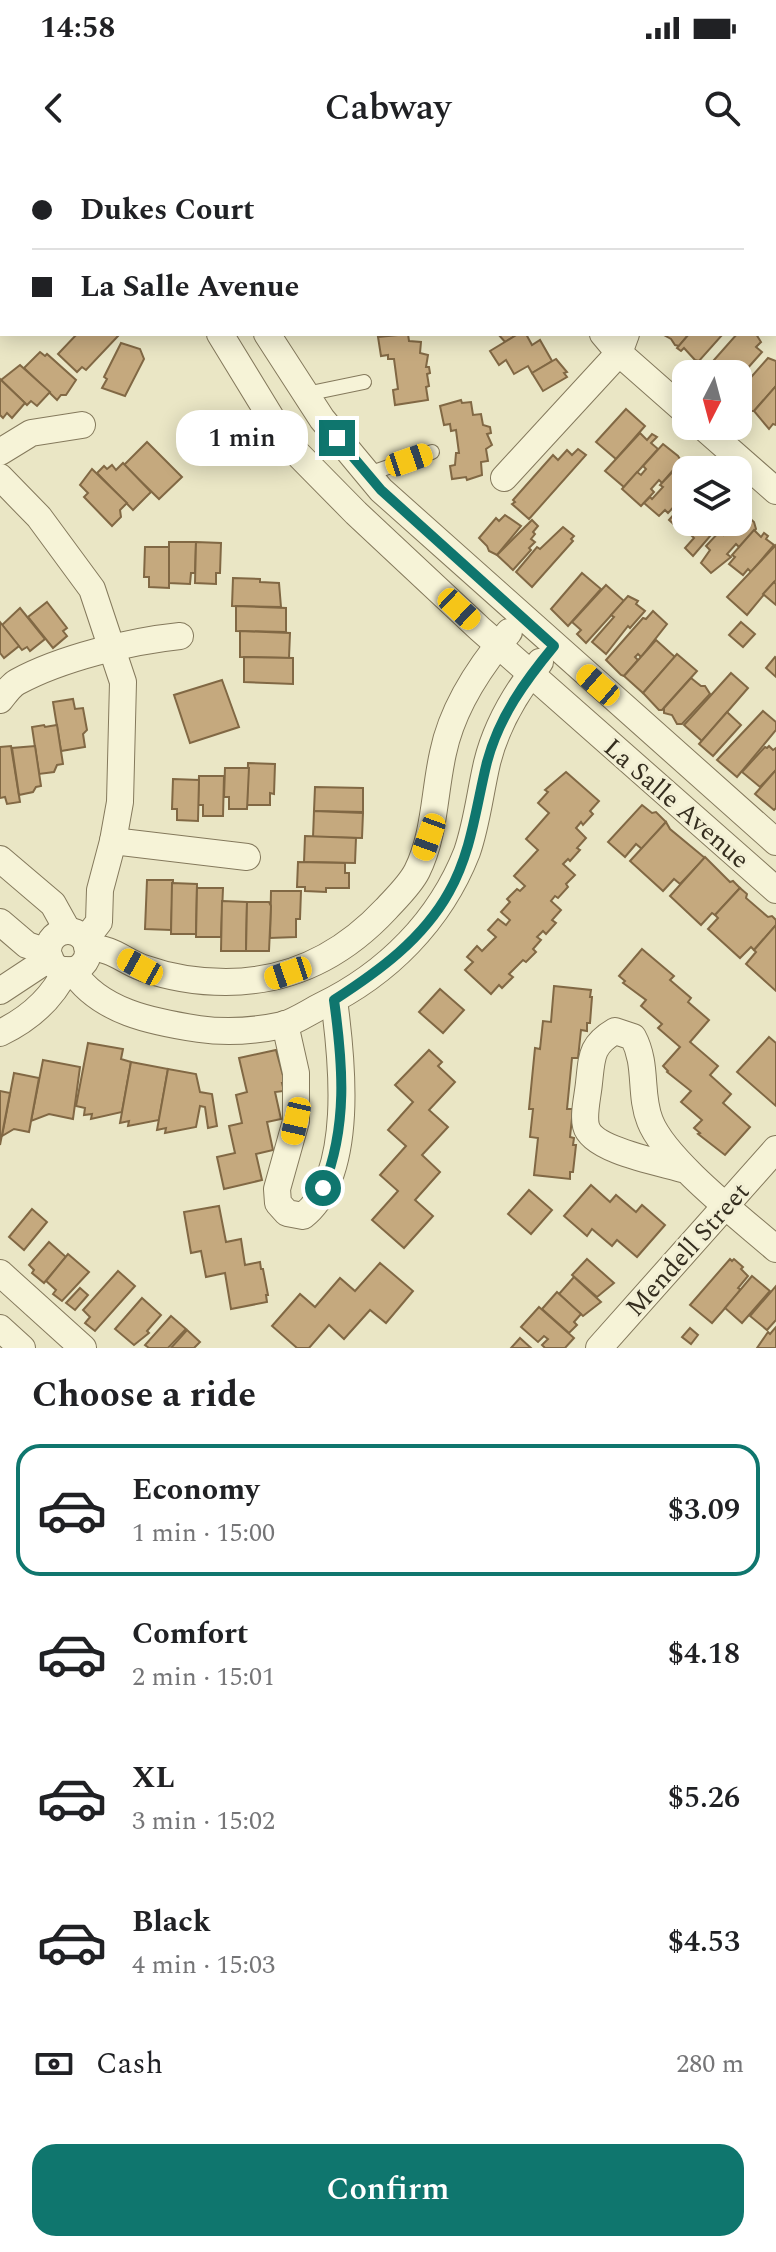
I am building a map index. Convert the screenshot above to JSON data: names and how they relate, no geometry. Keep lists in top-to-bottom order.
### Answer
{
  "streets": {
    "street": ["La Salle Avenue", "Mendell Street"]
  },
  "north": "bottom",
  "page": {
    "status": "14:58",
    "header": "Cabway",
    "banner": ["Dukes Court", "La Salle Avenue"],
    "bubble": "1 min",
    "heading": "Choose a ride",
    "list": [
      {
        "name": "Economy",
        "note": "1 min · 15:00",
        "value": "$3.09"
      },
      {
        "name": "Comfort",
        "note": "2 min · 15:01",
        "value": "$4.18"
      },
      {
        "name": "XL",
        "note": "3 min · 15:02",
        "value": "$5.26"
      },
      {
        "name": "Black",
        "note": "4 min · 15:03",
        "value": "$4.53"
      }
    ],
    "pay": ["Cash", "280 m"],
    "buttons": "Confirm"
  }
}
